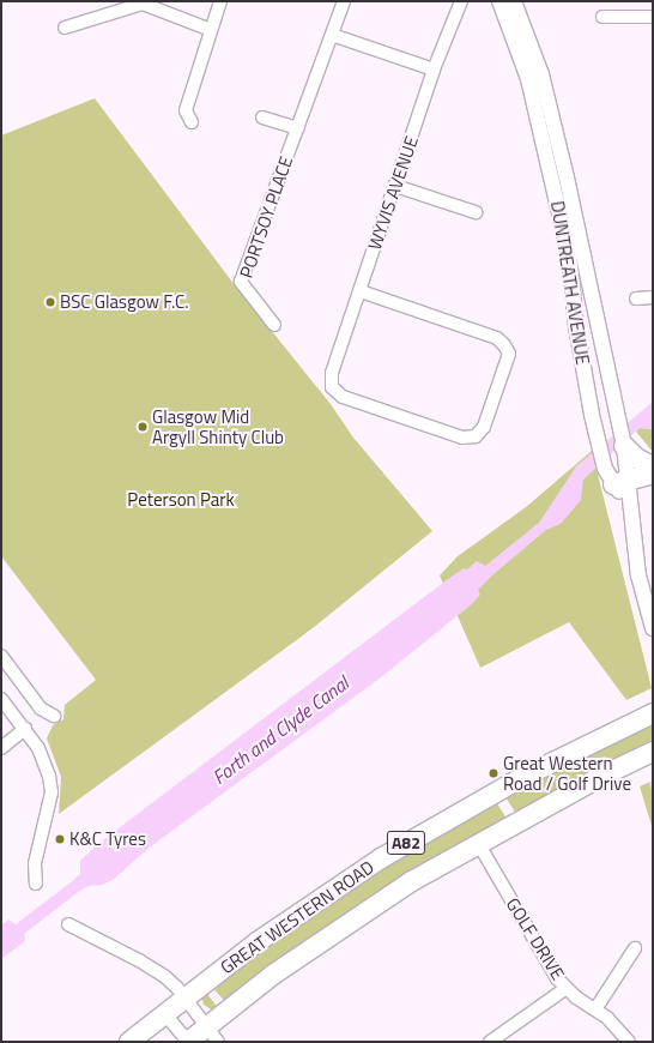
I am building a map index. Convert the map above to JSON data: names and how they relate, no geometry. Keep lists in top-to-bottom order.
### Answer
{
  "streets": {
    "main road": ["A82", "GREAT WESTERN ROAD"],
    "street": [
      "WYVIS AVENUE",
      "PORTSOY PLACE",
      "DUNTREATH AVENUE",
      "GOLF DRIVE"
    ]
  },
  "crossings": [
    ["GREAT WESTERN ROAD", "GOLF DRIVE"]
  ],
  "water": ["Forth and Clyde Canal"],
  "parks": ["Peterson Park"],
  "places": [
    "BSC Glasgow F.C.",
    "Glasgow Mid Argyll Shinty Club",
    "Great Western Road / Golf Drive",
    "K&C Tyres"
  ]
}
